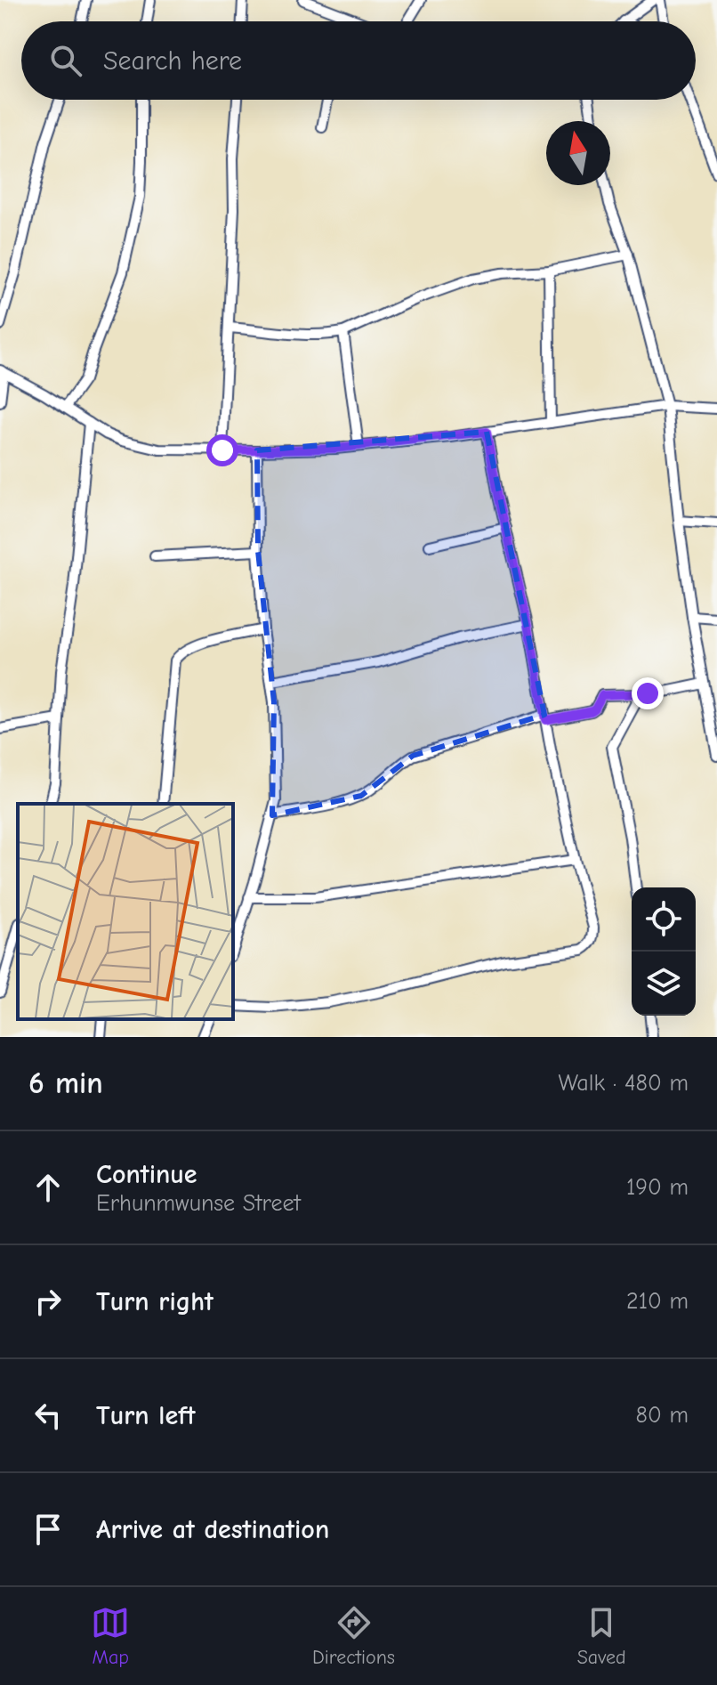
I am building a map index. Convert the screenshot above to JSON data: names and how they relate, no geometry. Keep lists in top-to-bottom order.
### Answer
{
  "north": "top",
  "page": {
    "search": "Search here",
    "heading": ["6 min", "Walk · 480 m"],
    "list": [
      ["Continue", "Erhunmwunse Street", "190 m"],
      ["Turn right", "210 m"],
      ["Turn left", "80 m"],
      "Arrive at destination"
    ],
    "nav": ["Map", "Directions", "Saved"]
  }
}
